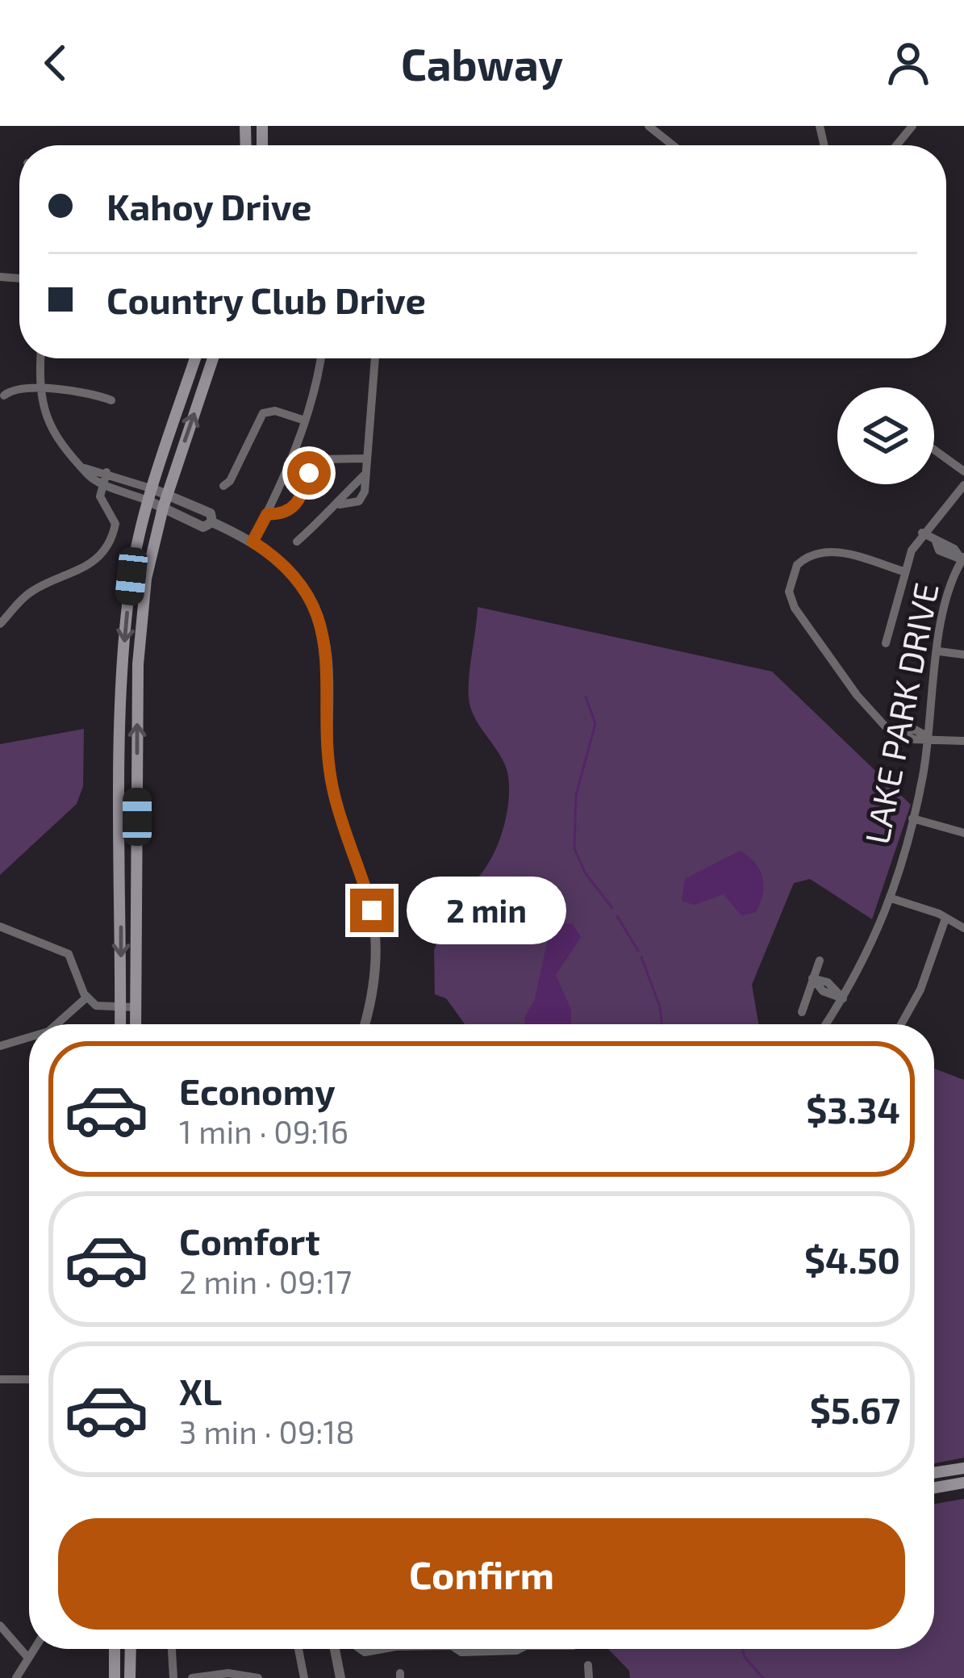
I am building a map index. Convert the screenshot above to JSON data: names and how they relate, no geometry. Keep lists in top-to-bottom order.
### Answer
{
  "streets": {
    "street": ["LAKE PARK DRIVE"]
  },
  "page": {
    "header": "Cabway",
    "banner": ["Kahoy Drive", "Country Club Drive"],
    "bubble": "2 min",
    "list": [
      {
        "name": "Economy",
        "note": "1 min · 09:16",
        "value": "$3.34"
      },
      {
        "name": "Comfort",
        "note": "2 min · 09:17",
        "value": "$4.50"
      },
      {
        "name": "XL",
        "note": "3 min · 09:18",
        "value": "$5.67"
      }
    ],
    "buttons": "Confirm"
  }
}
